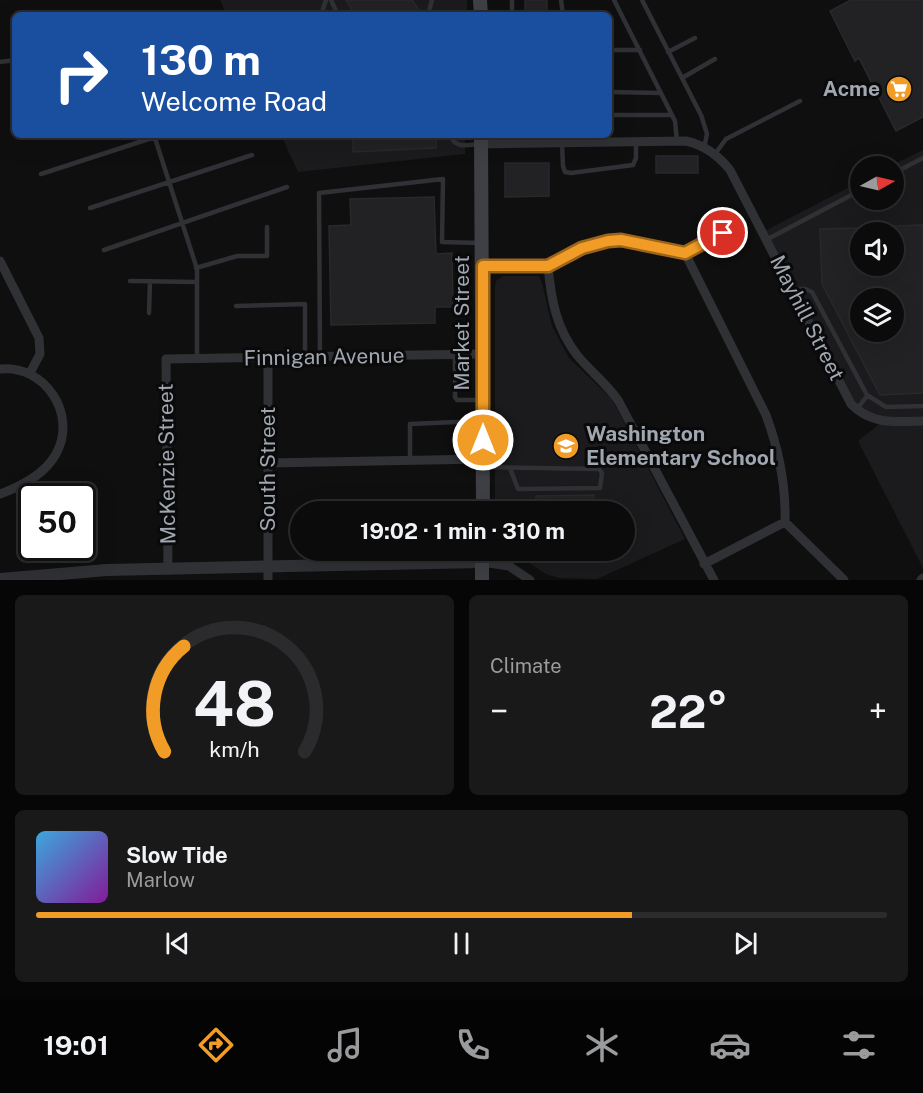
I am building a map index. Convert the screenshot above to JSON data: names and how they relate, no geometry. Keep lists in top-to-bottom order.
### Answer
{
  "streets": {
    "main road": ["Market Street"],
    "street": [
      "Mayhill Street",
      "Finnigan Avenue",
      "McKenzie Street",
      "South Street"
    ]
  },
  "crossings": [
    ["Mayhill Street", "Market Street"],
    ["Market Street", "Finnigan Avenue"],
    ["Finnigan Avenue", "McKenzie Street"],
    ["Finnigan Avenue", "South Street"]
  ],
  "places": {
    "supermarket": ["Acme"],
    "school or university": ["Washington Elementary School"]
  },
  "north": "right",
  "page": {
    "turn": ["130 m", "Welcome Road"],
    "limit": "50",
    "trip": "19:02 · 1 min · 310 m",
    "tile": "Climate",
    "heat": ["−", "22°", "+"],
    "song": ["Slow Tide", "Marlow"],
    "tabs": "19:01",
    "gauge": ["48", "km/h"]
  }
}
